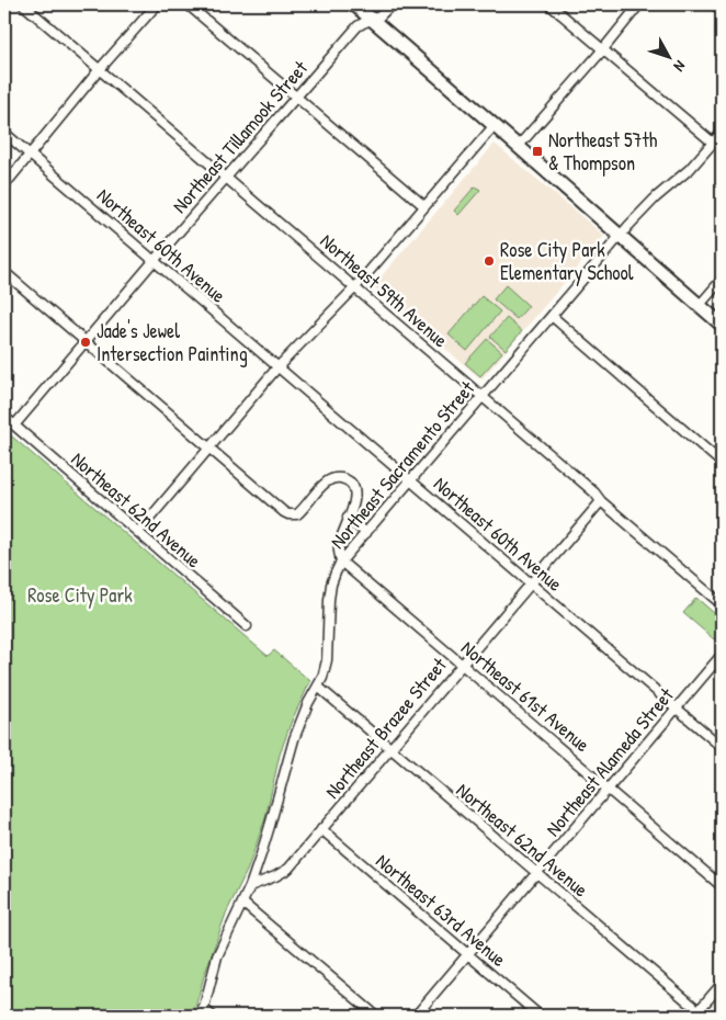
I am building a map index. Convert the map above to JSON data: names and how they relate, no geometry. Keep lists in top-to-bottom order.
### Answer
{
  "streets": {
    "street": [
      "Northeast Tillamook Street",
      "Northeast 60th Avenue",
      "Northeast 59th Avenue",
      "Northeast Sacramento Street",
      "Northeast 62nd Avenue",
      "Northeast 61st Avenue",
      "Northeast Brazee Street",
      "Northeast Alameda Street",
      "Northeast 63rd Avenue"
    ]
  },
  "crossings": [
    ["Northeast Tillamook Street", "Northeast 60th Avenue"],
    ["Northeast Tillamook Street", "Northeast 59th Avenue"],
    ["Northeast Tillamook Street", "Northeast 62nd Avenue"],
    ["Northeast 60th Avenue", "Northeast Sacramento Street"],
    ["Northeast 60th Avenue", "Northeast Brazee Street"],
    ["Northeast 60th Avenue", "Northeast Alameda Street"],
    ["Northeast 59th Avenue", "Northeast Sacramento Street"],
    ["Northeast 59th Avenue", "Northeast Brazee Street"],
    ["Northeast Sacramento Street", "Northeast 62nd Avenue"],
    ["Northeast Sacramento Street", "Northeast 61st Avenue"],
    ["Northeast Sacramento Street", "Northeast Brazee Street"],
    ["Northeast 62nd Avenue", "Northeast Brazee Street"],
    ["Northeast 62nd Avenue", "Northeast Alameda Street"],
    ["Northeast 61st Avenue", "Northeast Brazee Street"],
    ["Northeast 61st Avenue", "Northeast Alameda Street"],
    ["Northeast Brazee Street", "Northeast 63rd Avenue"],
    ["Northeast Alameda Street", "Northeast 63rd Avenue"]
  ],
  "parks": ["Rose City Park"],
  "places": {
    "transit": ["Northeast 57th & Thompson"],
    "other": ["Rose City Park Elementary School", "Jade's Jewel Intersection Painting"]
  },
  "north": "bottom right"
}
